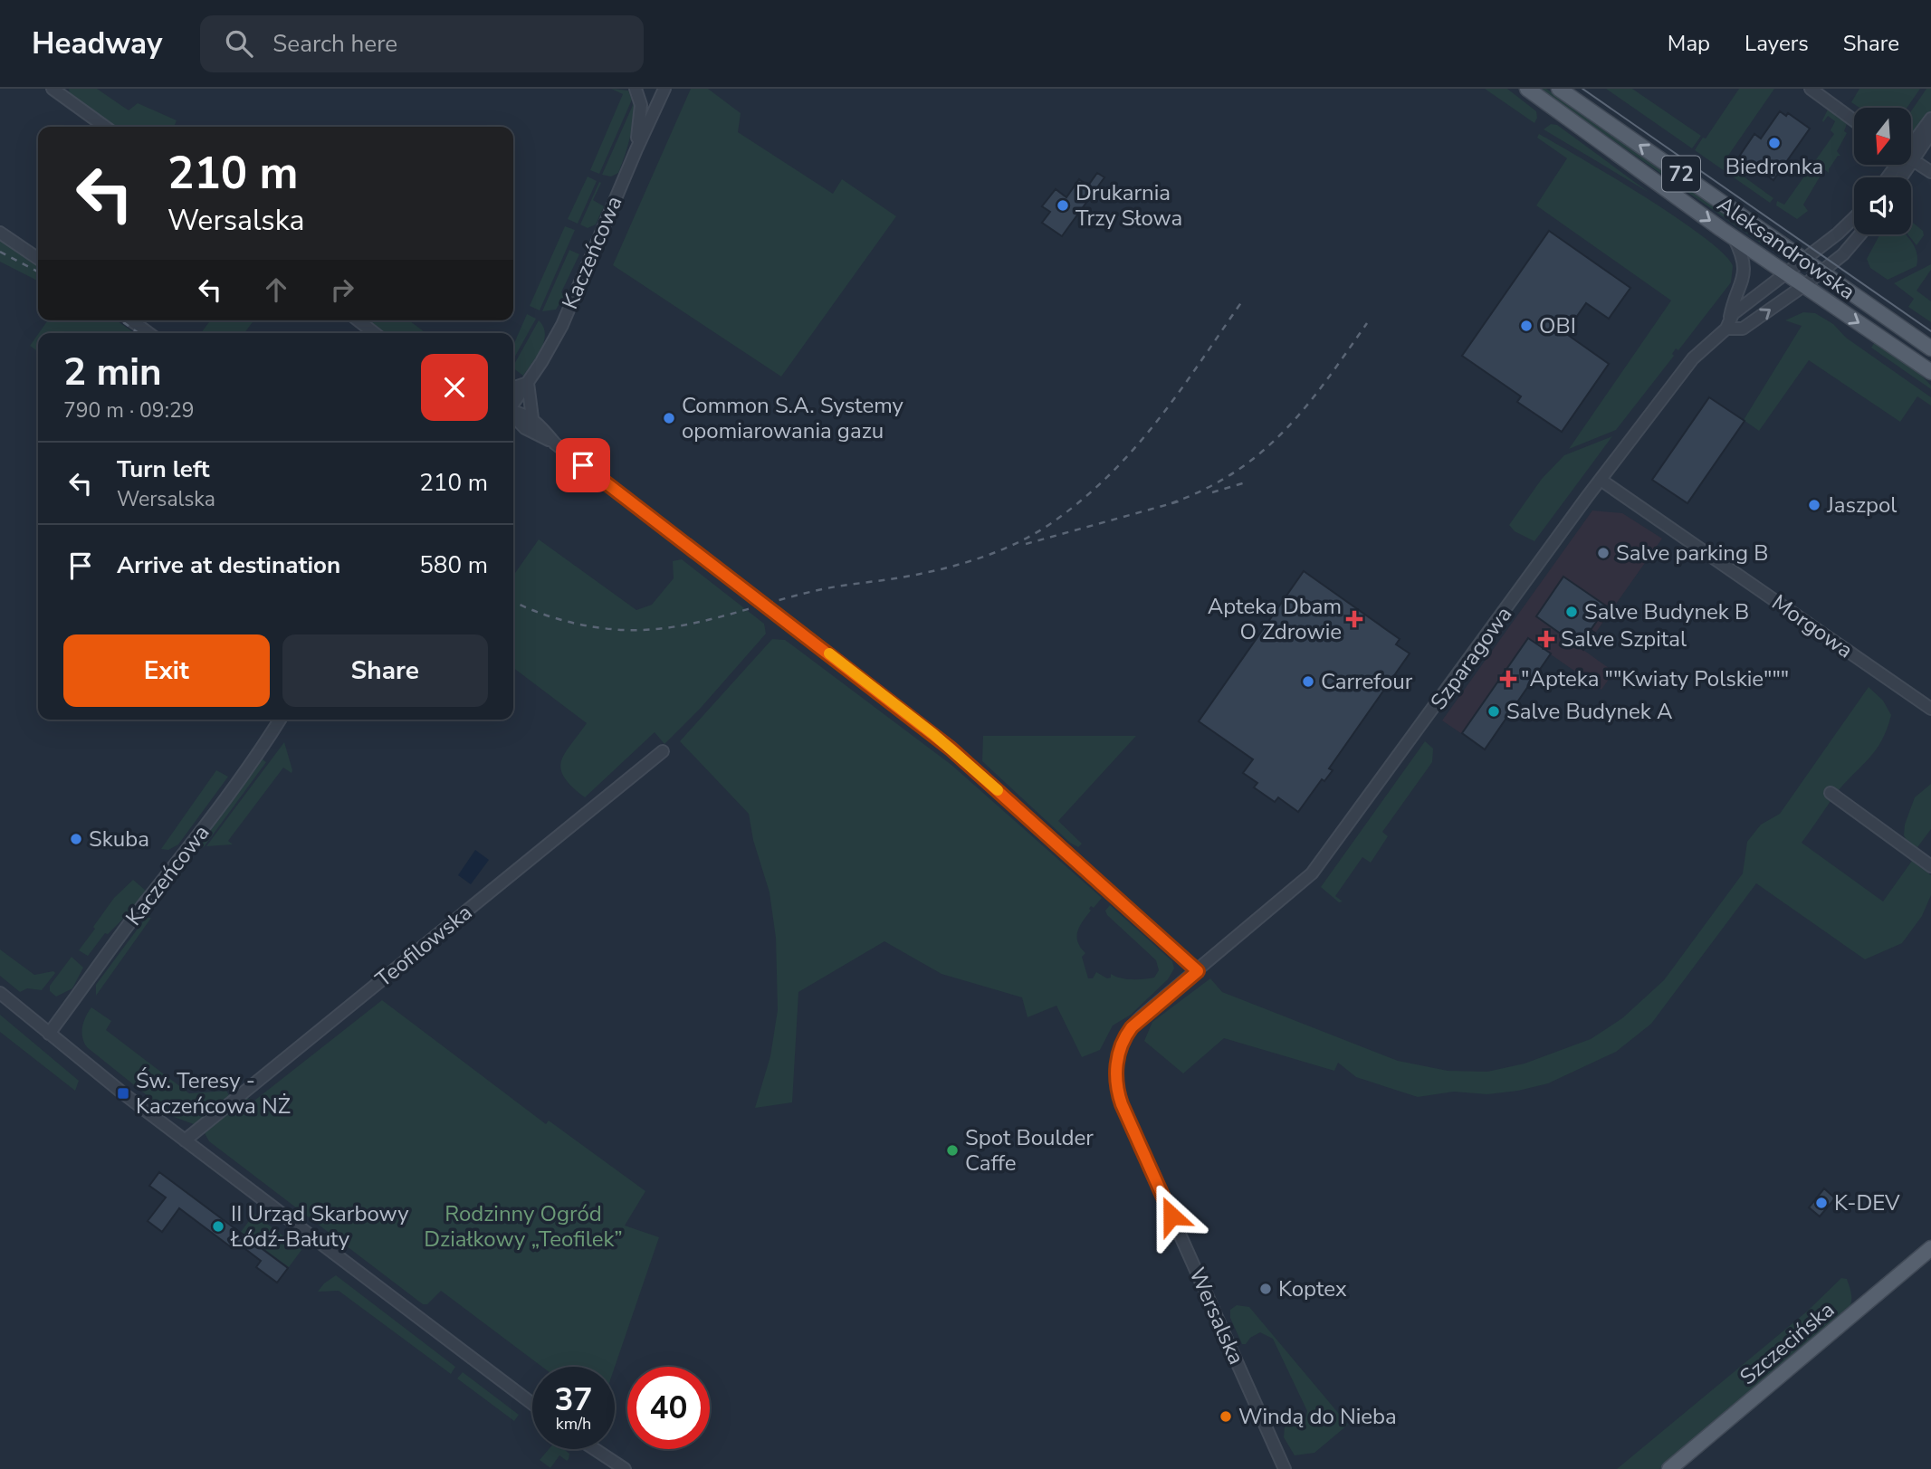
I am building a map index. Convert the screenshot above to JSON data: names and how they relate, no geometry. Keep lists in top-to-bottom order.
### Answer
{
  "streets": {
    "main road": ["72", "Aleksandrowska", "Szczecińska"],
    "street": [
      "Kaczeńcowa",
      "Morgowa",
      "Szparagowa",
      "Teofilowska",
      "Wersalska"
    ]
  },
  "crossings": [
    ["Aleksandrowska", "Szparagowa"],
    ["Morgowa", "Szparagowa"],
    ["Szparagowa", "Wersalska"]
  ],
  "parks": ["Rodzinny Ogród Działkowy „Teofilek”"],
  "places": {
    "other": [
      "Biedronka",
      "Drukarnia Trzy Słowa",
      "OBI",
      "Common S.A. Systemy opomiarowania gazu",
      "Jaszpol",
      "Salve parking B",
      "Salve Budynek B",
      "Carrefour",
      "Salve Budynek A",
      "Skuba",
      "Spot Boulder Caffe",
      "K-DEV",
      "II Urząd Skarbowy Łódź-Bałuty",
      "Koptex",
      "Windą do Nieba"
    ],
    "health": ["Apteka Dbam O Zdrowie", "Salve Szpital", "\"Apteka \"\"Kwiaty Polskie\"\"\""],
    "transit": ["Św. Teresy - Kaczeńcowa NŻ"]
  },
  "north": "bottom",
  "page": {
    "header": "Headway",
    "search": "Search here",
    "nav": ["Map", "Layers", "Share"],
    "turn": ["210 m", "Wersalska"],
    "heading": ["2 min", "790 m · 09:29"],
    "list": [
      {
        "name": "Turn left",
        "note": "Wersalska",
        "value": "210 m"
      },
      {
        "name": "Arrive at destination",
        "value": "580 m"
      }
    ],
    "buttons": ["Exit", "Share"],
    "speed": "37 km/h",
    "limit": "40"
  }
}
